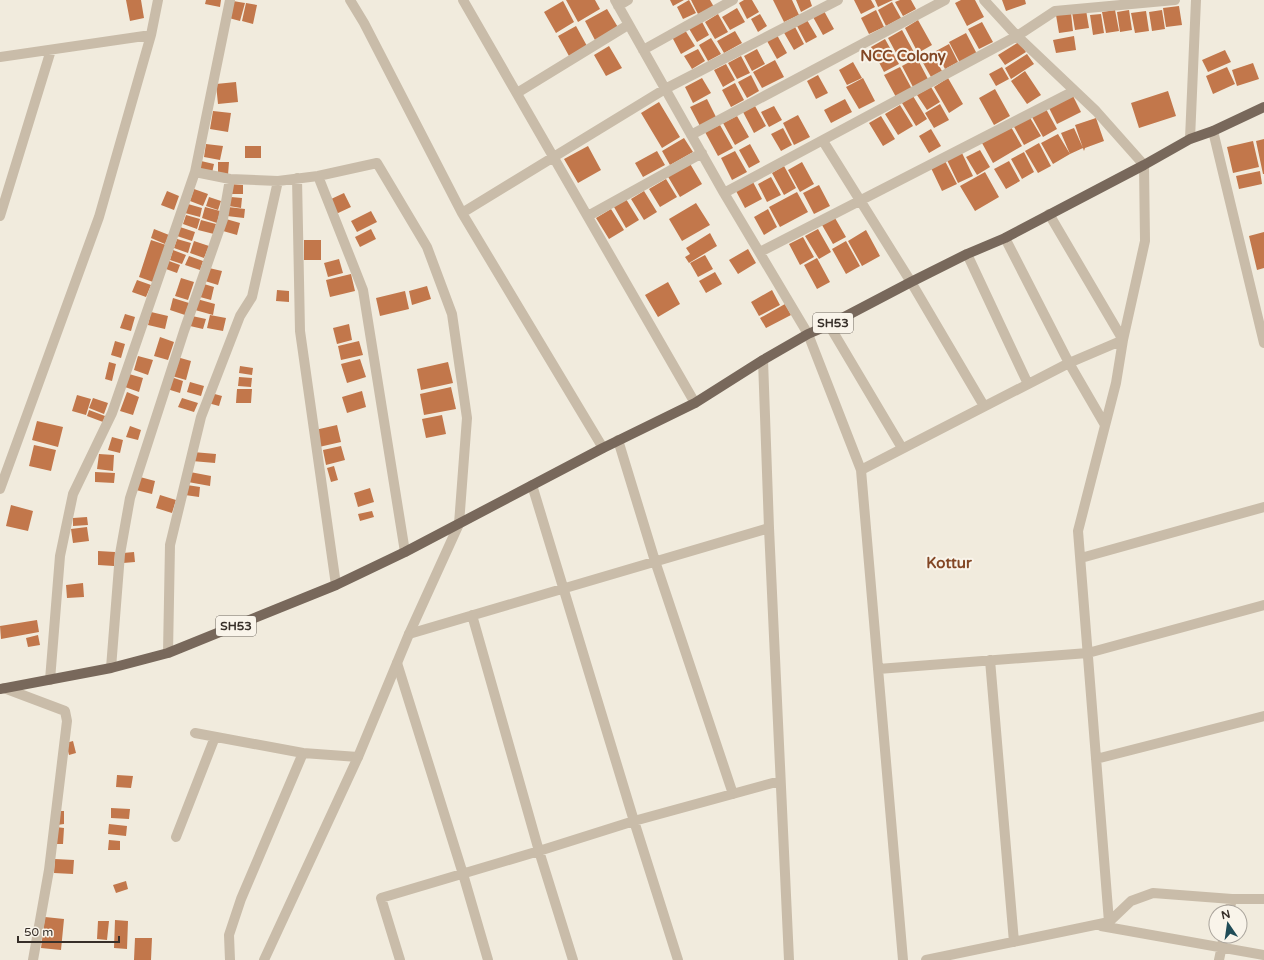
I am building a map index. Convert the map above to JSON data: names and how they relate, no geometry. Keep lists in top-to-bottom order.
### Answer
{
  "streets": {
    "main road": ["SH53"]
  },
  "districts": ["NCC Colony", "Kottur"],
  "scale_bar": "50 m",
  "north": "top"
}
